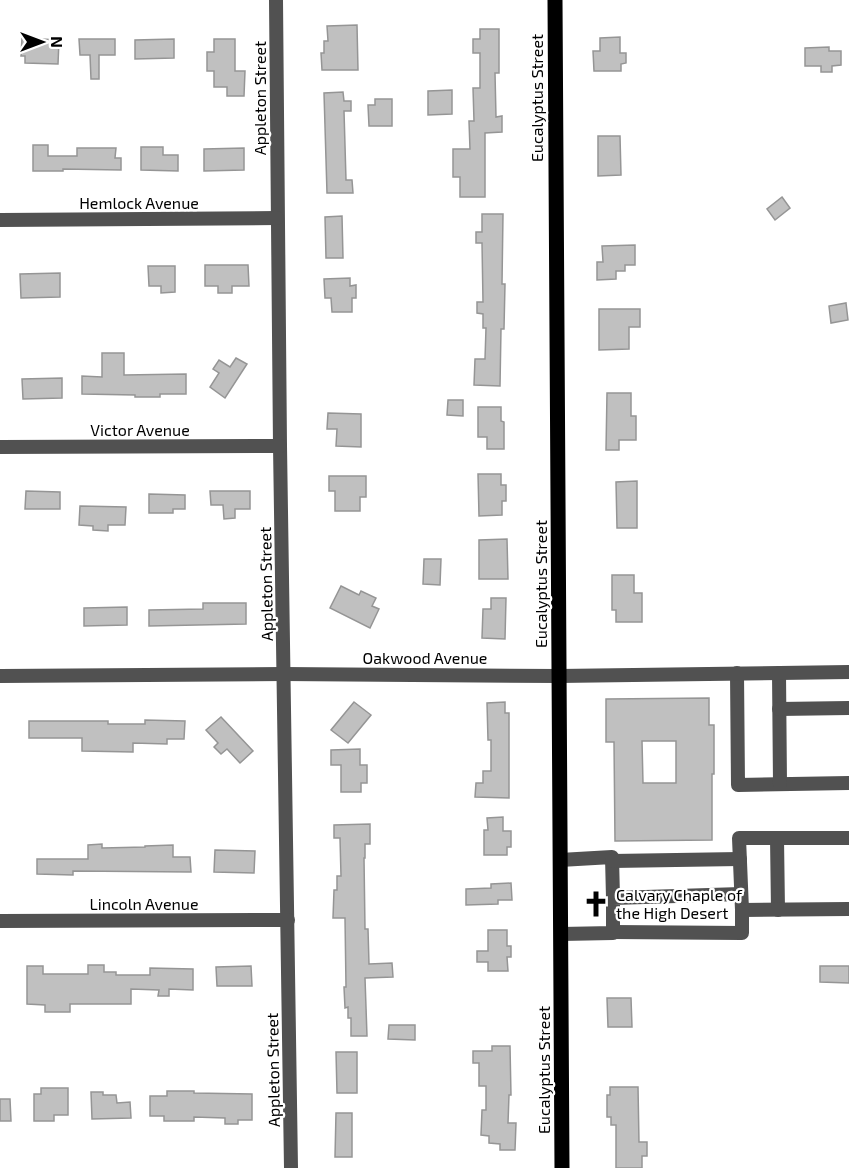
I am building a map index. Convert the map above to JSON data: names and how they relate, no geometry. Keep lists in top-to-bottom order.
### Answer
{
  "streets": {
    "main road": ["Eucalyptus Street"],
    "street": [
      "Appleton Street",
      "Hemlock Avenue",
      "Victor Avenue",
      "Oakwood Avenue",
      "Lincoln Avenue"
    ]
  },
  "crossings": [
    ["Appleton Street", "Hemlock Avenue"],
    ["Appleton Street", "Victor Avenue"],
    ["Appleton Street", "Oakwood Avenue"],
    ["Appleton Street", "Lincoln Avenue"],
    ["Eucalyptus Street", "Oakwood Avenue"]
  ],
  "places": {
    "church": ["Calvary Chaple of the High Desert"]
  },
  "north": "right"
}
